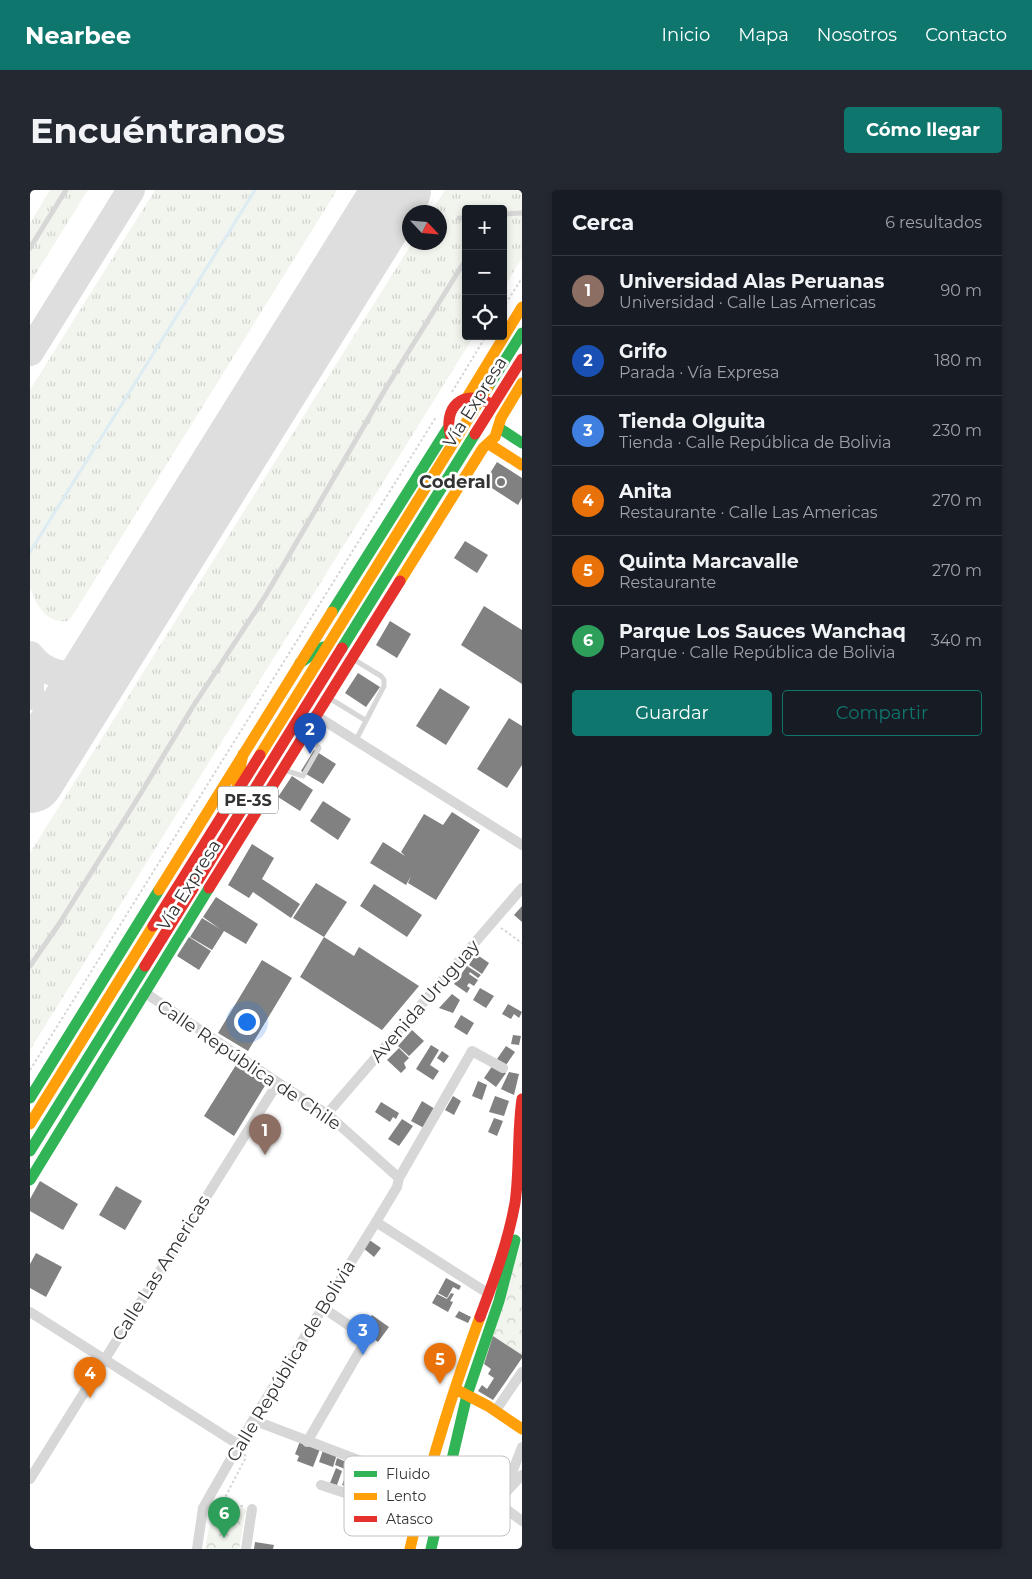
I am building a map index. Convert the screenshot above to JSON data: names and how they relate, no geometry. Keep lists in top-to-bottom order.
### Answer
{
  "streets": {
    "main road": ["Vía Expresa", "PE-3S"],
    "street": [
      "Avenida Uruguay",
      "Calle República de Chile",
      "Calle Las Americas",
      "Calle República de Bolivia"
    ]
  },
  "crossings": [
    ["Vía Expresa", "Calle República de Chile"],
    ["Avenida Uruguay", "Calle República de Chile"],
    ["Calle República de Chile", "Calle Las Americas"],
    ["Calle República de Chile", "Calle República de Bolivia"]
  ],
  "places": ["Coderal"],
  "legend": ["Fluido", "Lento", "Atasco"],
  "north": "bottom right",
  "page": {
    "header": "Nearbee",
    "nav": [
      "Inicio",
      "Mapa",
      "Nosotros",
      "Contacto"
    ],
    "buttons": [
      "Cómo llegar",
      ["Guardar", "Compartir"]
    ],
    "title": "Encuéntranos",
    "heading": ["Cerca", "6 resultados"],
    "map_buttons": ["+", "−"],
    "list": [
      {
        "mark": "1",
        "name": "Universidad Alas Peruanas",
        "note": "Universidad · Calle Las Americas",
        "value": "90 m"
      },
      {
        "mark": "2",
        "name": "Grifo",
        "note": "Parada · Vía Expresa",
        "value": "180 m"
      },
      {
        "mark": "3",
        "name": "Tienda Olguita",
        "note": "Tienda · Calle República de Bolivia",
        "value": "230 m"
      },
      {
        "mark": "4",
        "name": "Anita",
        "note": "Restaurante · Calle Las Americas",
        "value": "270 m"
      },
      {
        "mark": "5",
        "name": "Quinta Marcavalle",
        "note": "Restaurante",
        "value": "270 m"
      },
      {
        "mark": "6",
        "name": "Parque Los Sauces Wanchaq",
        "note": "Parque · Calle República de Bolivia",
        "value": "340 m"
      }
    ],
    "pins": [
      "2",
      "1",
      "3",
      "5",
      "4",
      "6"
    ]
  }
}
